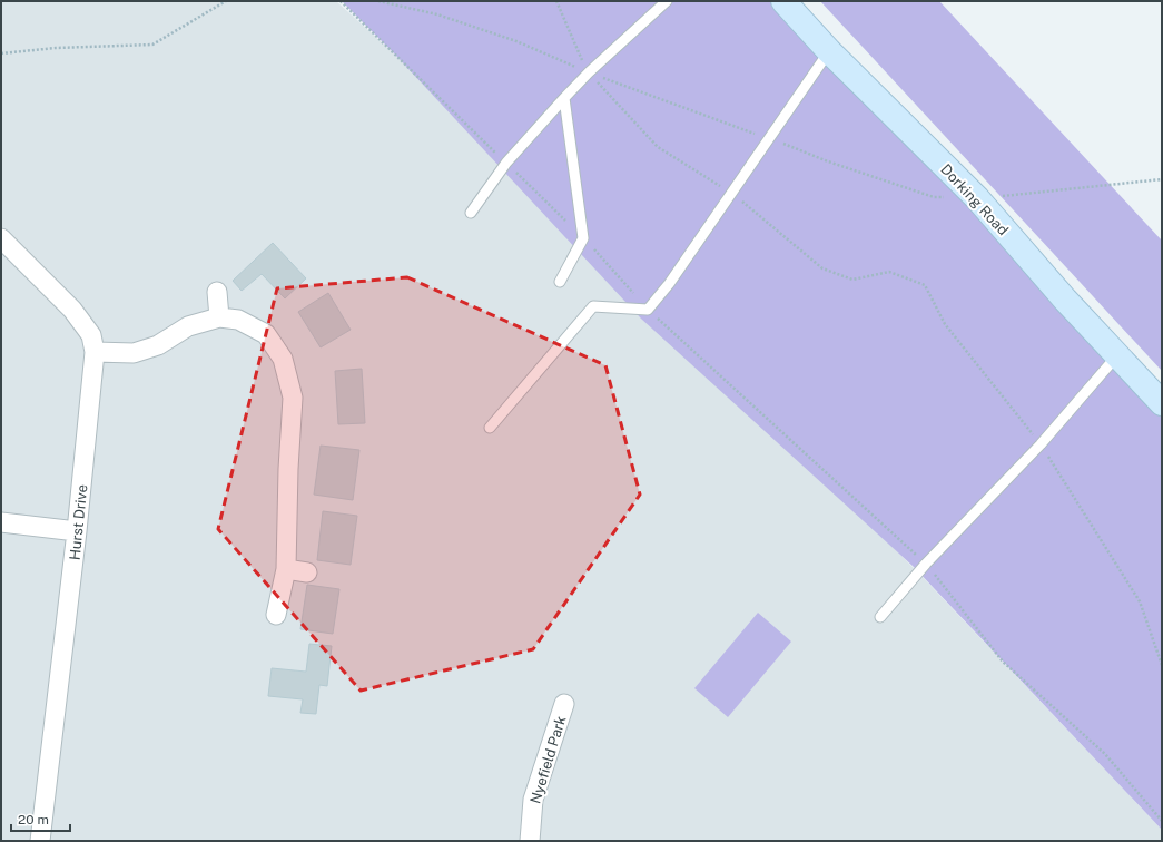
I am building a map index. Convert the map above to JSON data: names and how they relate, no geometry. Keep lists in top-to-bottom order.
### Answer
{
  "streets": {
    "main road": ["Dorking Road"],
    "street": ["Hurst Drive", "Nyefield Park"]
  },
  "scale_bar": "20 m"
}
